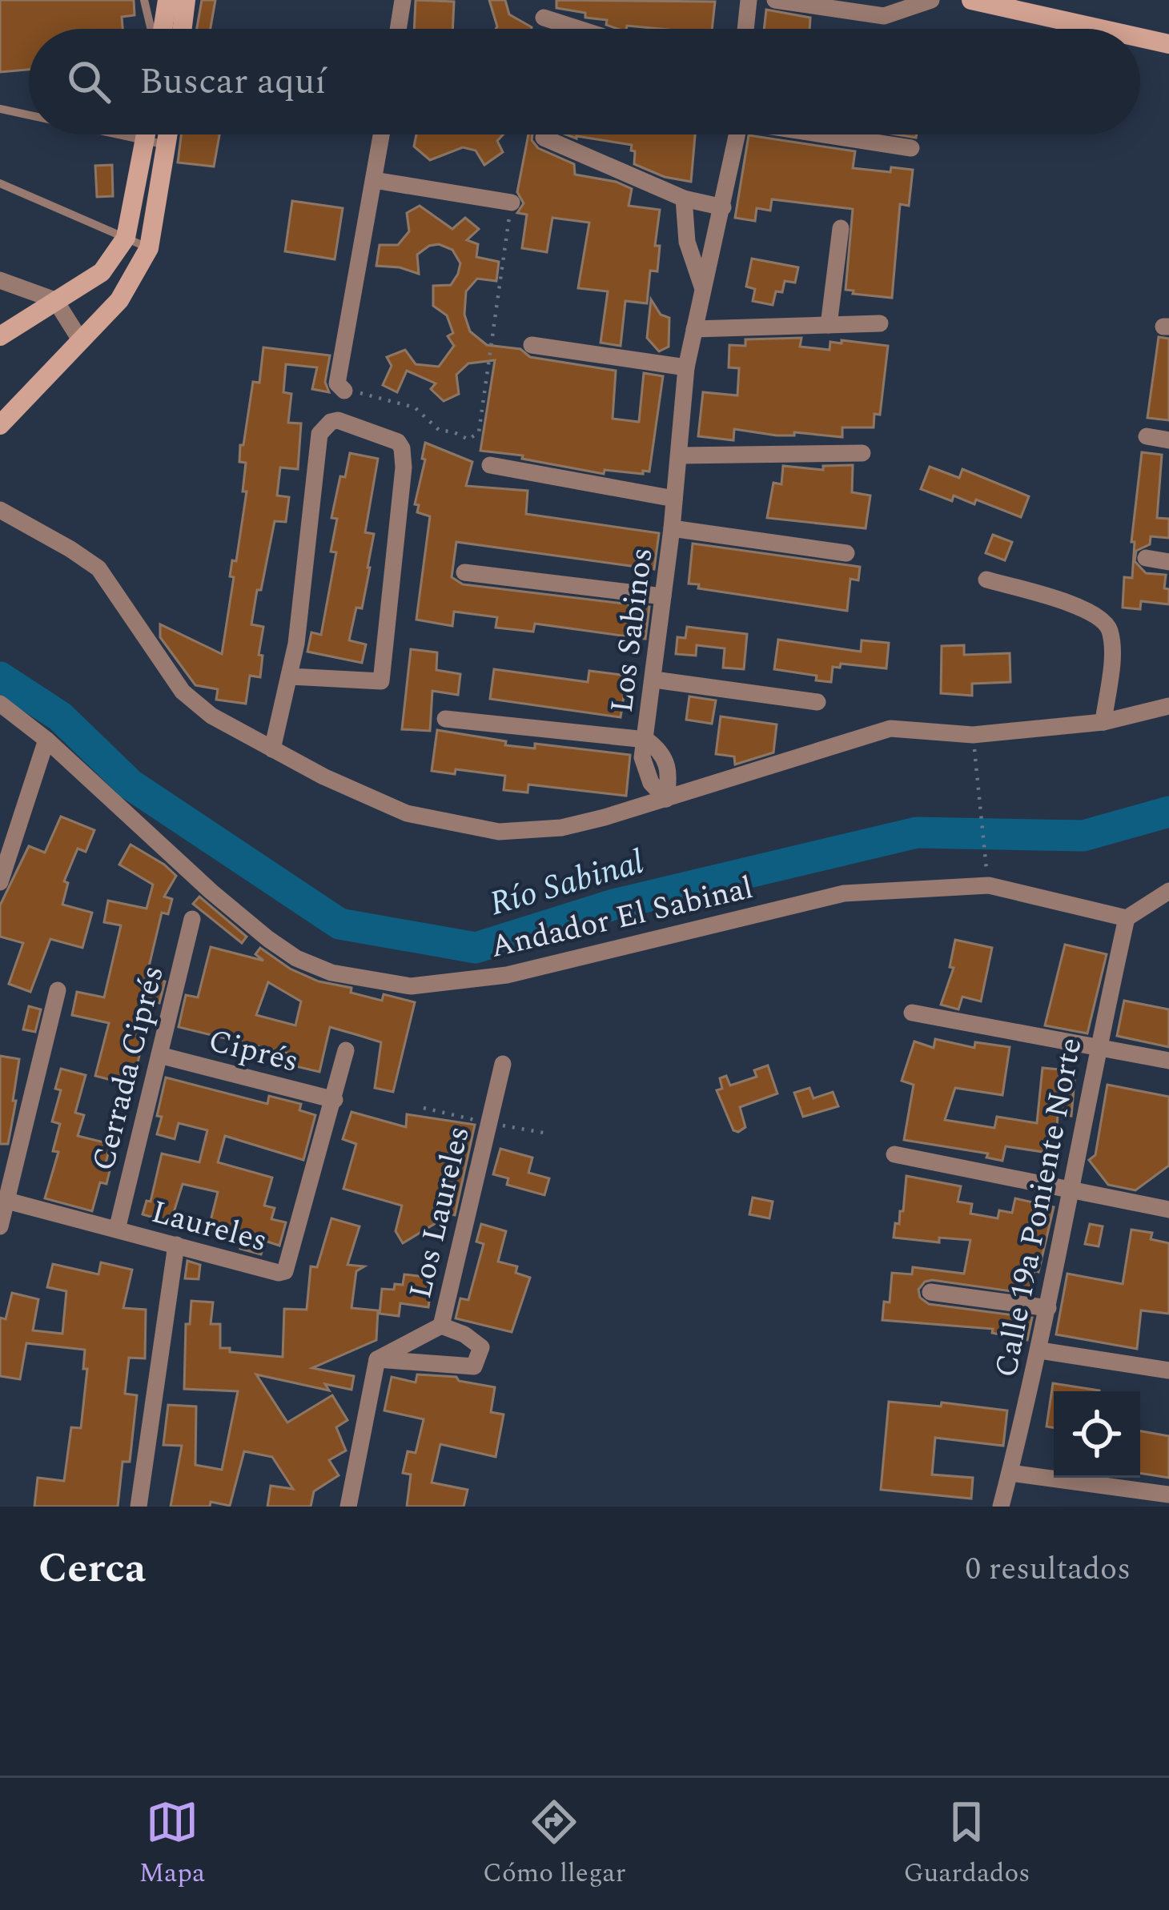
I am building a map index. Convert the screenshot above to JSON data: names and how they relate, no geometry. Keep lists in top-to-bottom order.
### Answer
{
  "streets": {
    "street": [
      "Los Sabinos",
      "Andador El Sabinal",
      "Ciprés",
      "Cerrada Ciprés",
      "Calle 19a Poniente Norte",
      "Los Laureles",
      "Laureles"
    ]
  },
  "crossings": [
    ["Andador El Sabinal", "Calle 19a Poniente Norte"],
    ["Ciprés", "Cerrada Ciprés"],
    ["Ciprés", "Laureles"],
    ["Cerrada Ciprés", "Laureles"]
  ],
  "water": ["Río Sabinal"],
  "page": {
    "search": "Buscar aquí",
    "heading": ["Cerca", "0 resultados"],
    "nav": ["Mapa", "Cómo llegar", "Guardados"]
  }
}
